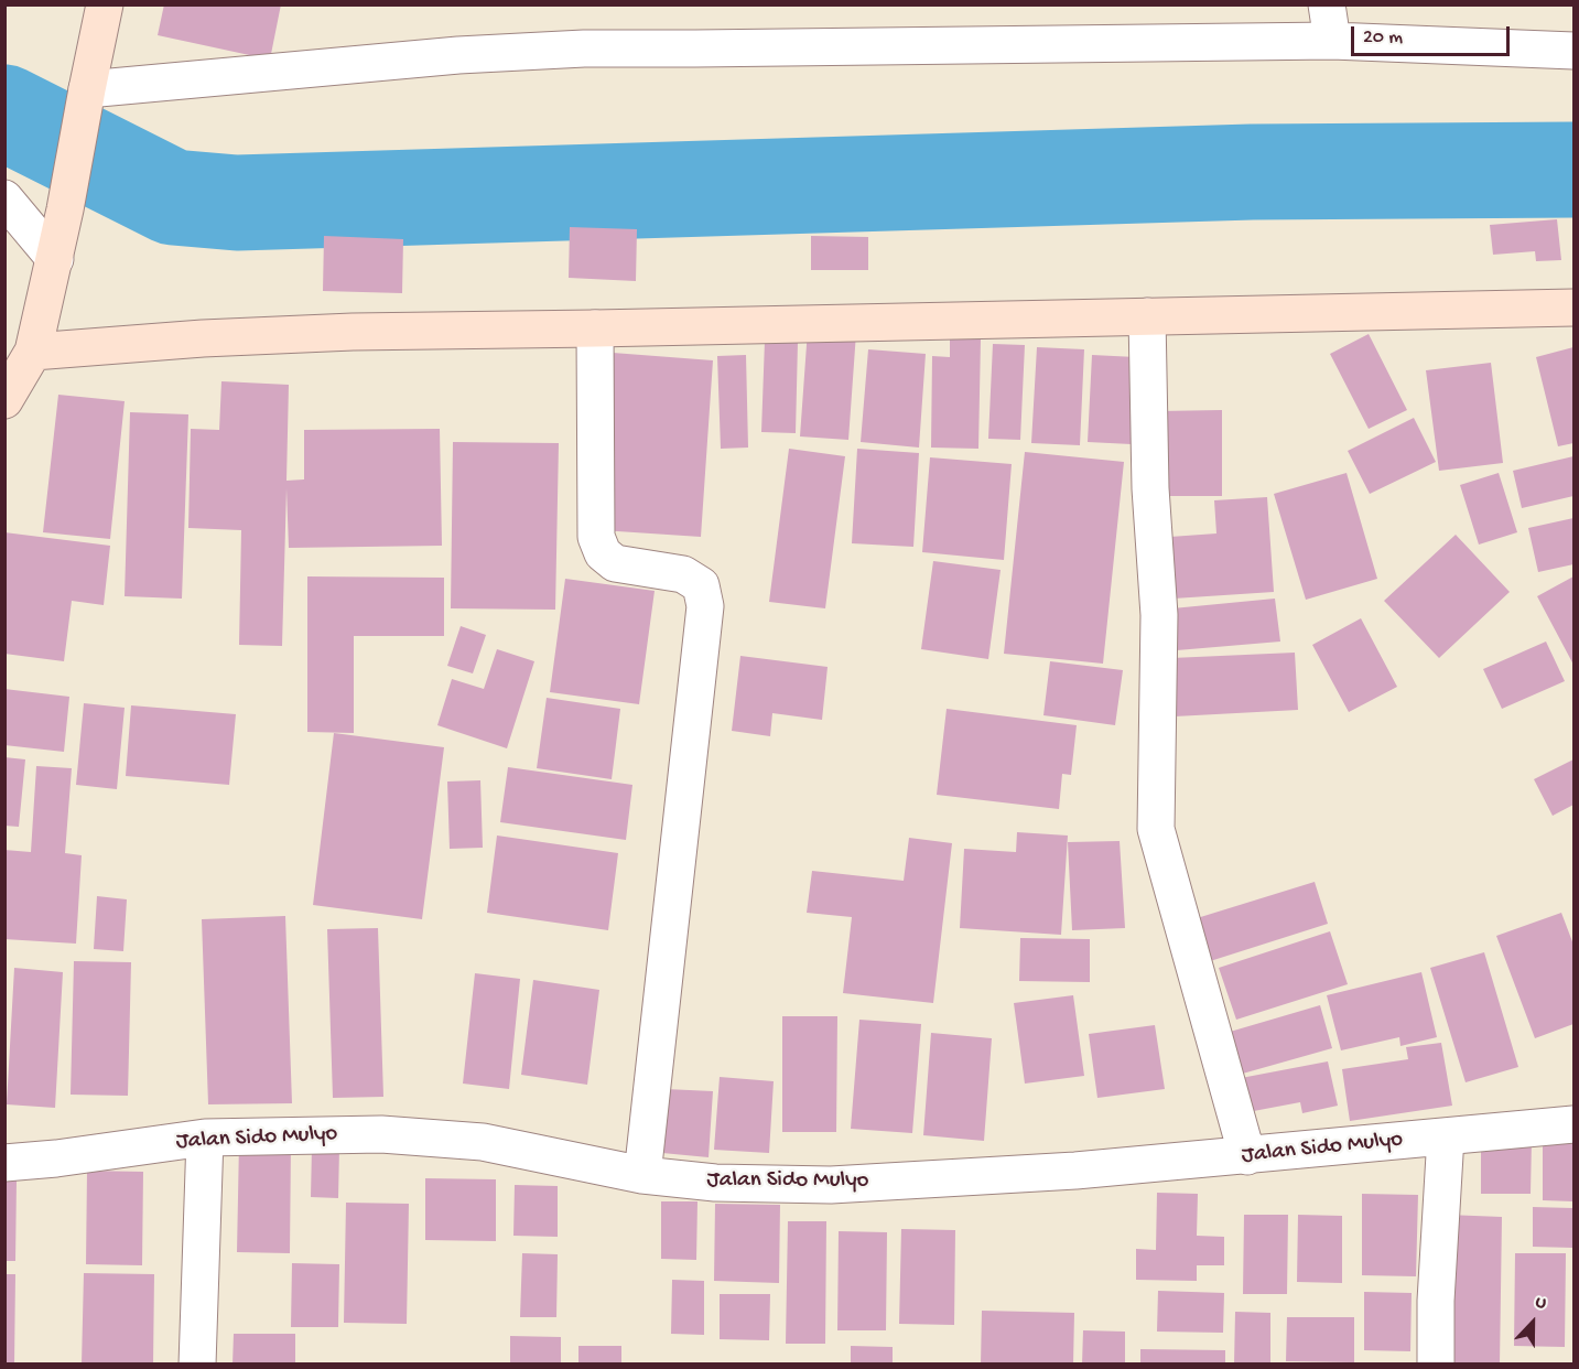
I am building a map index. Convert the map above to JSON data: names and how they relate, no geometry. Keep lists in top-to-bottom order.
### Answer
{
  "streets": {
    "street": ["Jalan Sido Mulyo"]
  },
  "scale_bar": "20 m",
  "north": "top"
}
